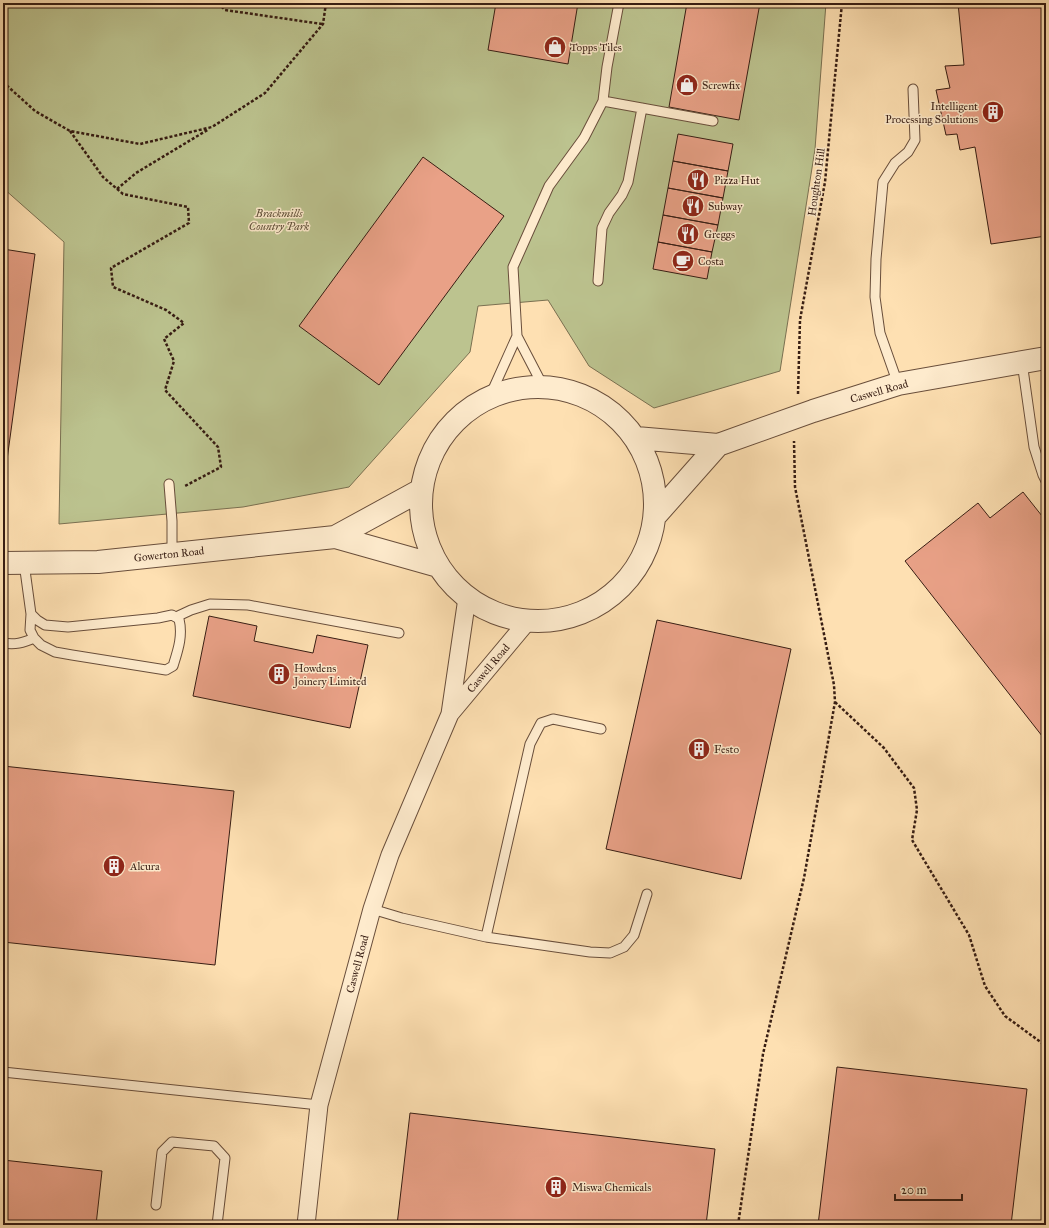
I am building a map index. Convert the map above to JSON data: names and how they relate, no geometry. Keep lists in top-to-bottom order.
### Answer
{
  "streets": {
    "street": ["Caswell Road", "Gowerton Road"],
    "path": ["Houghton Hill"]
  },
  "parks": ["Brackmills Country Park"],
  "places": {
    "shop": ["Topps Tiles", "Screwfix"],
    "building": [
      "Intelligent Processing Solutions",
      "Howdens Joinery Limited",
      "Festo",
      "Alcura",
      "Miswa Chemicals"
    ],
    "restaurant": ["Pizza Hut", "Subway", "Greggs"],
    "cafe": ["Costa"]
  },
  "scale_bar": "20 m"
}
